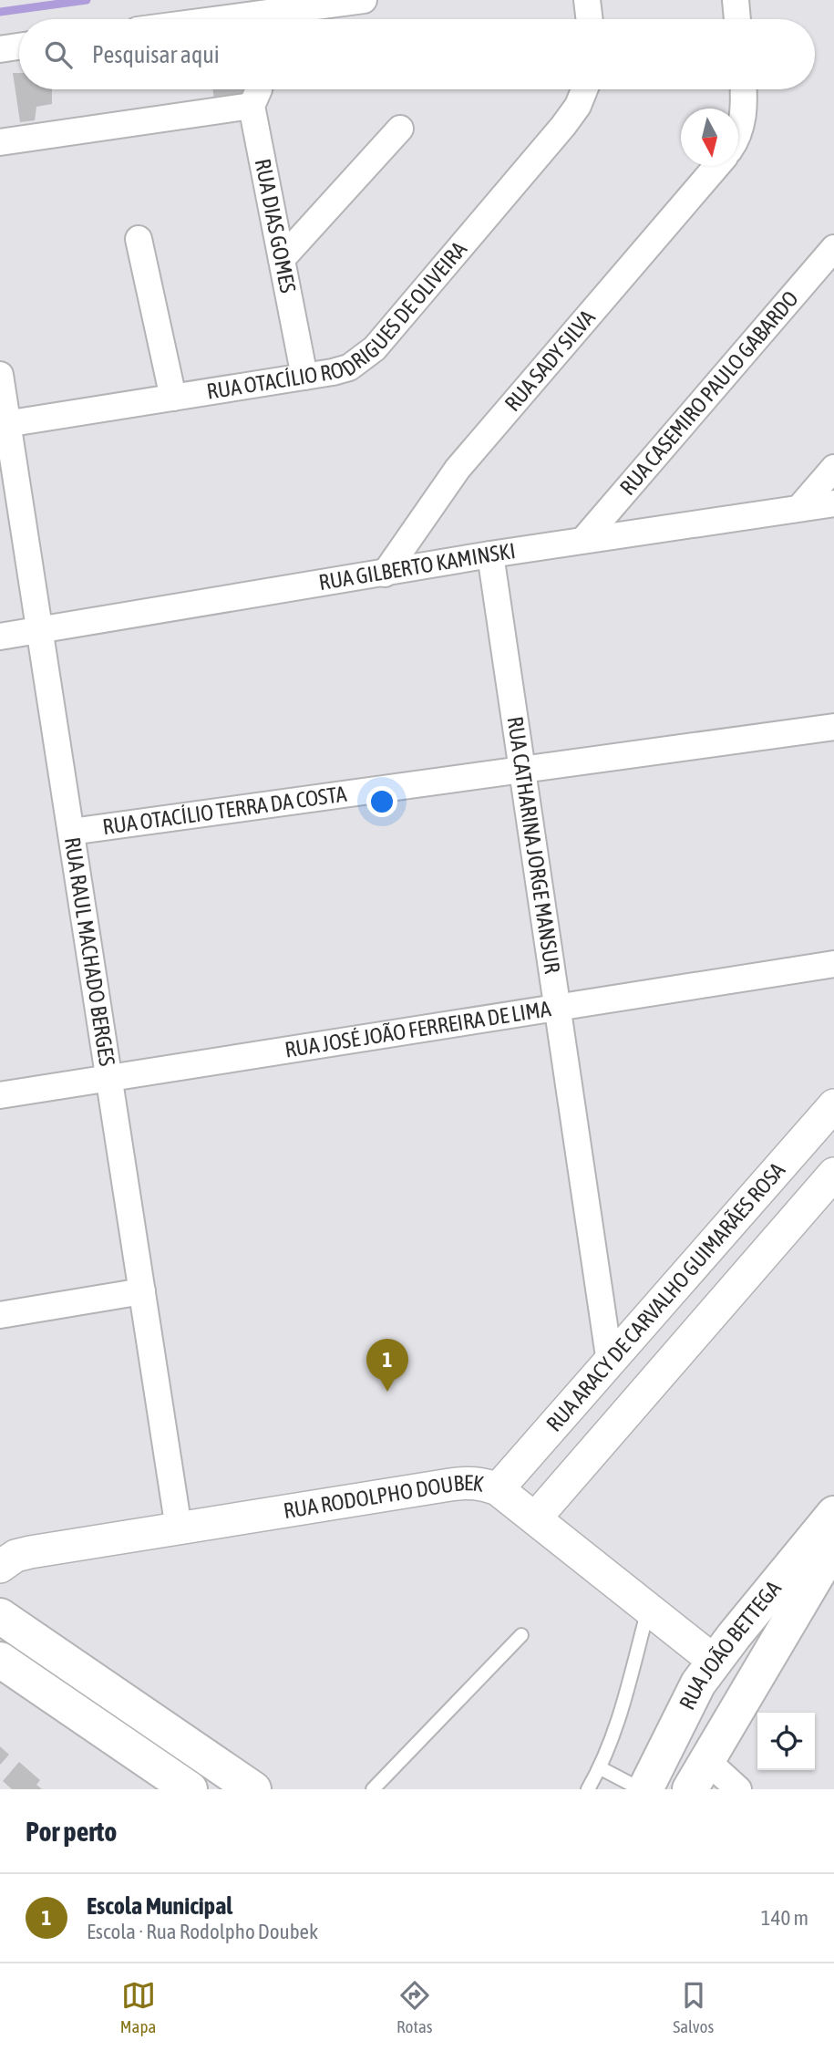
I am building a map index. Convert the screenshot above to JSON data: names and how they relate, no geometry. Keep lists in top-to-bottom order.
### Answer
{
  "streets": {
    "main road": ["RUA JOÃO BETTEGA"],
    "street": [
      "RUA DIAS GOMES",
      "RUA OTACÍLIO RODRIGUES DE OLIVEIRA",
      "RUA SADY SILVA",
      "RUA CASEMIRO PAULO GABARDO",
      "RUA GILBERTO KAMINSKI",
      "RUA OTACÍLIO TERRA DA COSTA",
      "RUA CATHARINA JORGE MANSUR",
      "RUA RAUL MACHADO BERGES",
      "RUA JOSÉ JOÃO FERREIRA DE LIMA",
      "RUA ARACY DE CARVALHO GUIMARÃES ROSA",
      "RUA RODOLPHO DOUBEK"
    ]
  },
  "crossings": [
    ["RUA DIAS GOMES", "RUA OTACÍLIO RODRIGUES DE OLIVEIRA"],
    ["RUA OTACÍLIO RODRIGUES DE OLIVEIRA", "RUA RAUL MACHADO BERGES"],
    ["RUA SADY SILVA", "RUA GILBERTO KAMINSKI"],
    ["RUA CASEMIRO PAULO GABARDO", "RUA GILBERTO KAMINSKI"],
    ["RUA GILBERTO KAMINSKI", "RUA CATHARINA JORGE MANSUR"],
    ["RUA GILBERTO KAMINSKI", "RUA RAUL MACHADO BERGES"],
    ["RUA OTACÍLIO TERRA DA COSTA", "RUA CATHARINA JORGE MANSUR"],
    ["RUA OTACÍLIO TERRA DA COSTA", "RUA RAUL MACHADO BERGES"],
    ["RUA CATHARINA JORGE MANSUR", "RUA JOSÉ JOÃO FERREIRA DE LIMA"],
    ["RUA CATHARINA JORGE MANSUR", "RUA ARACY DE CARVALHO GUIMARÃES ROSA"],
    ["RUA RAUL MACHADO BERGES", "RUA JOSÉ JOÃO FERREIRA DE LIMA"],
    ["RUA RAUL MACHADO BERGES", "RUA RODOLPHO DOUBEK"],
    ["RUA ARACY DE CARVALHO GUIMARÃES ROSA", "RUA RODOLPHO DOUBEK"],
    ["RUA RODOLPHO DOUBEK", "RUA JOÃO BETTEGA"]
  ],
  "north": "bottom",
  "page": {
    "search": "Pesquisar aqui",
    "pins": "1",
    "heading": "Por perto",
    "list": [
      {
        "mark": "1",
        "name": "Escola Municipal",
        "note": "Escola · Rua Rodolpho Doubek",
        "value": "140 m"
      }
    ],
    "nav": ["Mapa", "Rotas", "Salvos"]
  }
}
